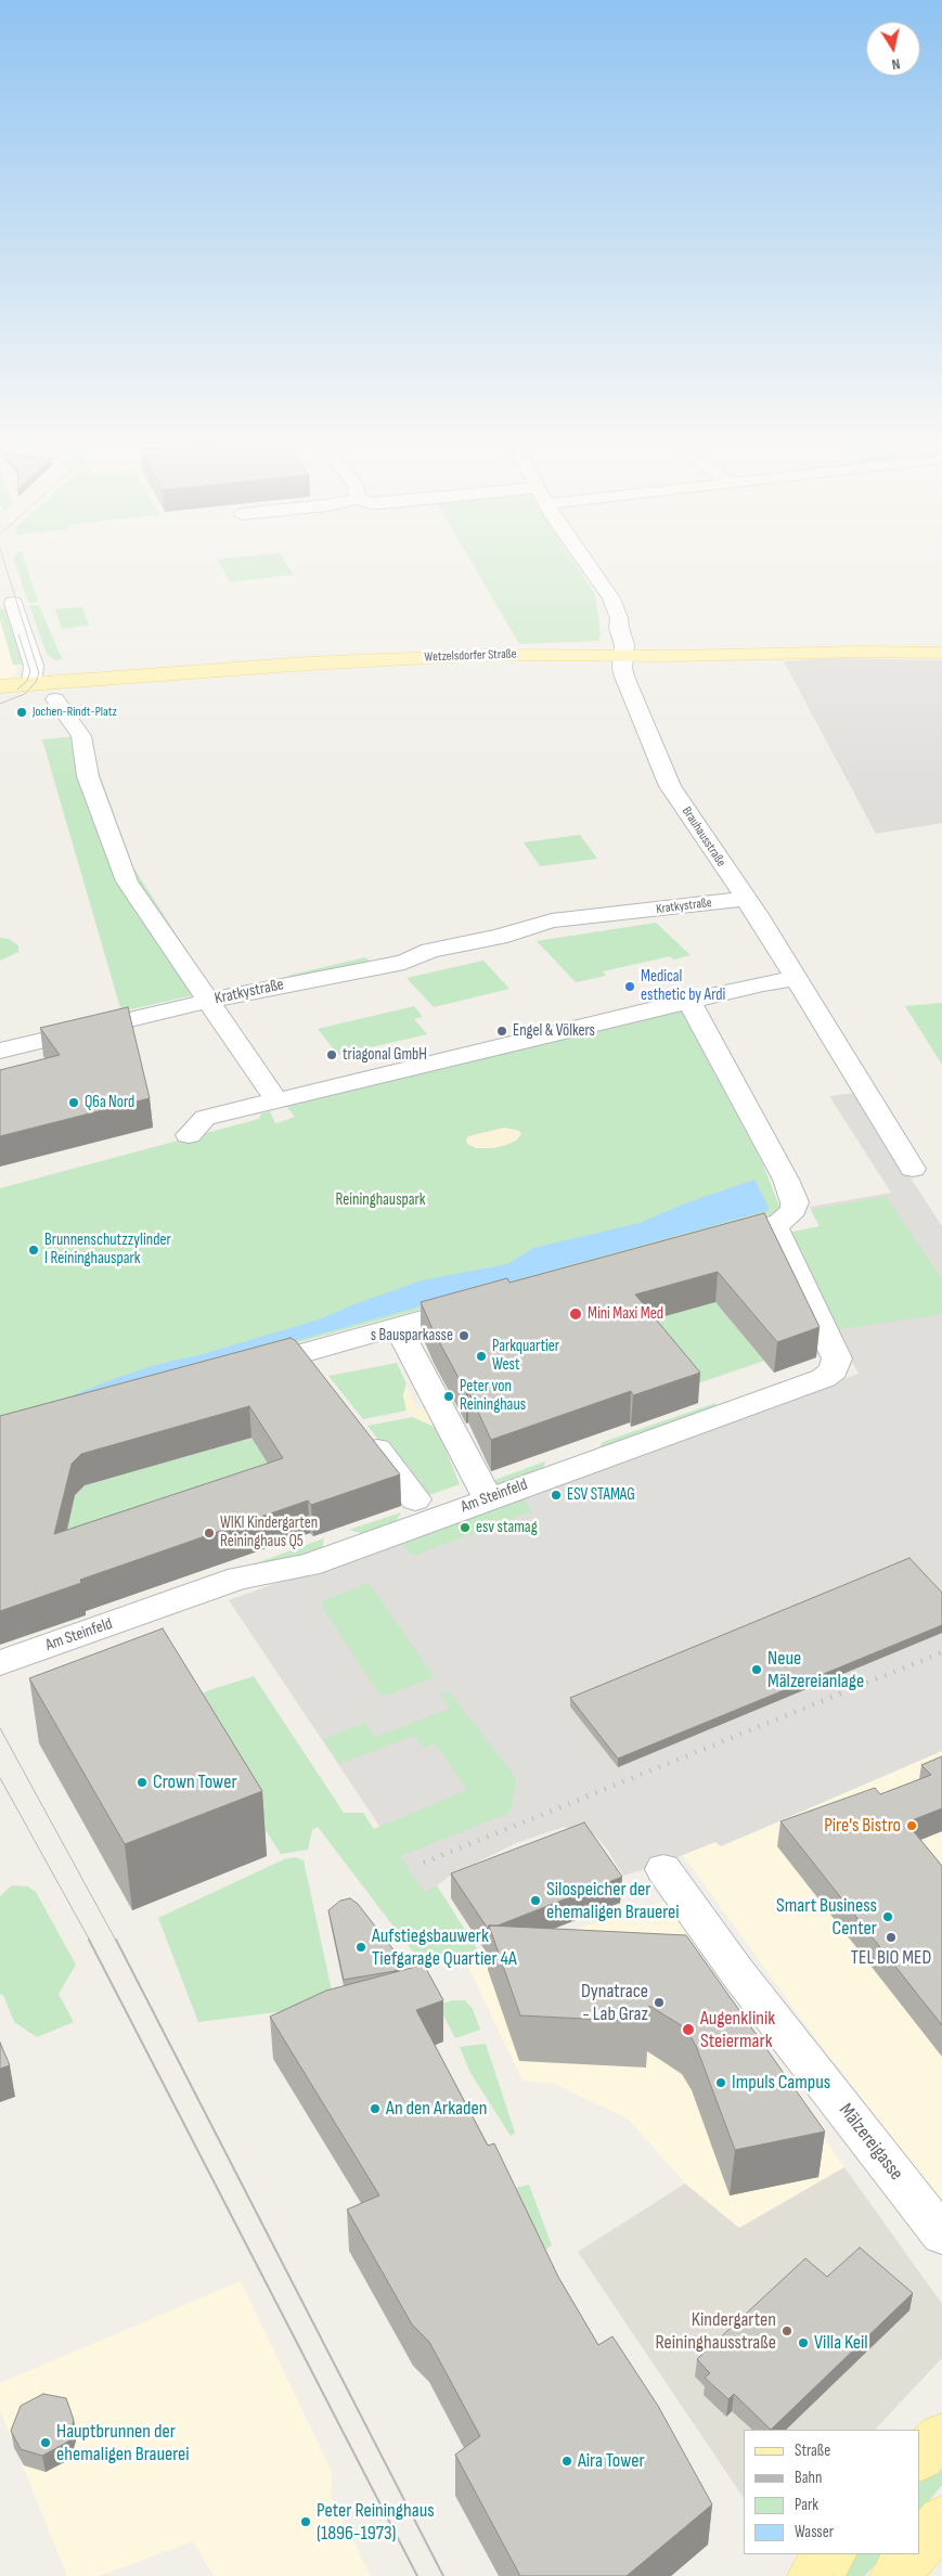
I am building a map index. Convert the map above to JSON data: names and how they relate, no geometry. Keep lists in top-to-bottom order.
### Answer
{
  "streets": {
    "main road": ["Wetzelsdorfer Straße"],
    "street": [
      "Brauhausstraße",
      "Kratkystraße",
      "Am Steinfeld",
      "Mälzereigasse"
    ]
  },
  "crossings": [
    ["Wetzelsdorfer Straße", "Brauhausstraße"],
    ["Brauhausstraße", "Kratkystraße"]
  ],
  "parks": ["Reininghauspark"],
  "places": [
    "Jochen-Rindt-Platz",
    "Medical esthetic by Ardi",
    "Engel & Völkers",
    "triagonal GmbH",
    "Q6a Nord",
    "Brunnenschutzzylinder I Reininghauspark",
    "Mini Maxi Med",
    "s Bausparkasse",
    "Parkquartier West",
    "Peter von Reininghaus",
    "ESV STAMAG",
    "esv stamag",
    "WIKI Kindergarten Reininghaus Q5",
    "Neue Mälzereianlage",
    "Crown Tower",
    "Pire's Bistro",
    "Silospeicher der ehemaligen Brauerei",
    "Smart Business Center",
    "TEL BIO MED",
    "Aufstiegsbauwerk Tiefgarage Quartier 4A",
    "Dynatrace - Lab Graz",
    "Augenklinik Steiermark",
    "Impuls Campus",
    "An den Arkaden",
    "Kindergarten Reininghausstraße",
    "Villa Keil",
    "Hauptbrunnen der ehemaligen Brauerei",
    "Aira Tower",
    "Peter Reininghaus (1896-1973)"
  ],
  "legend": [
    "Straße",
    "Bahn",
    "Park",
    "Wasser"
  ],
  "north": "bottom"
}
